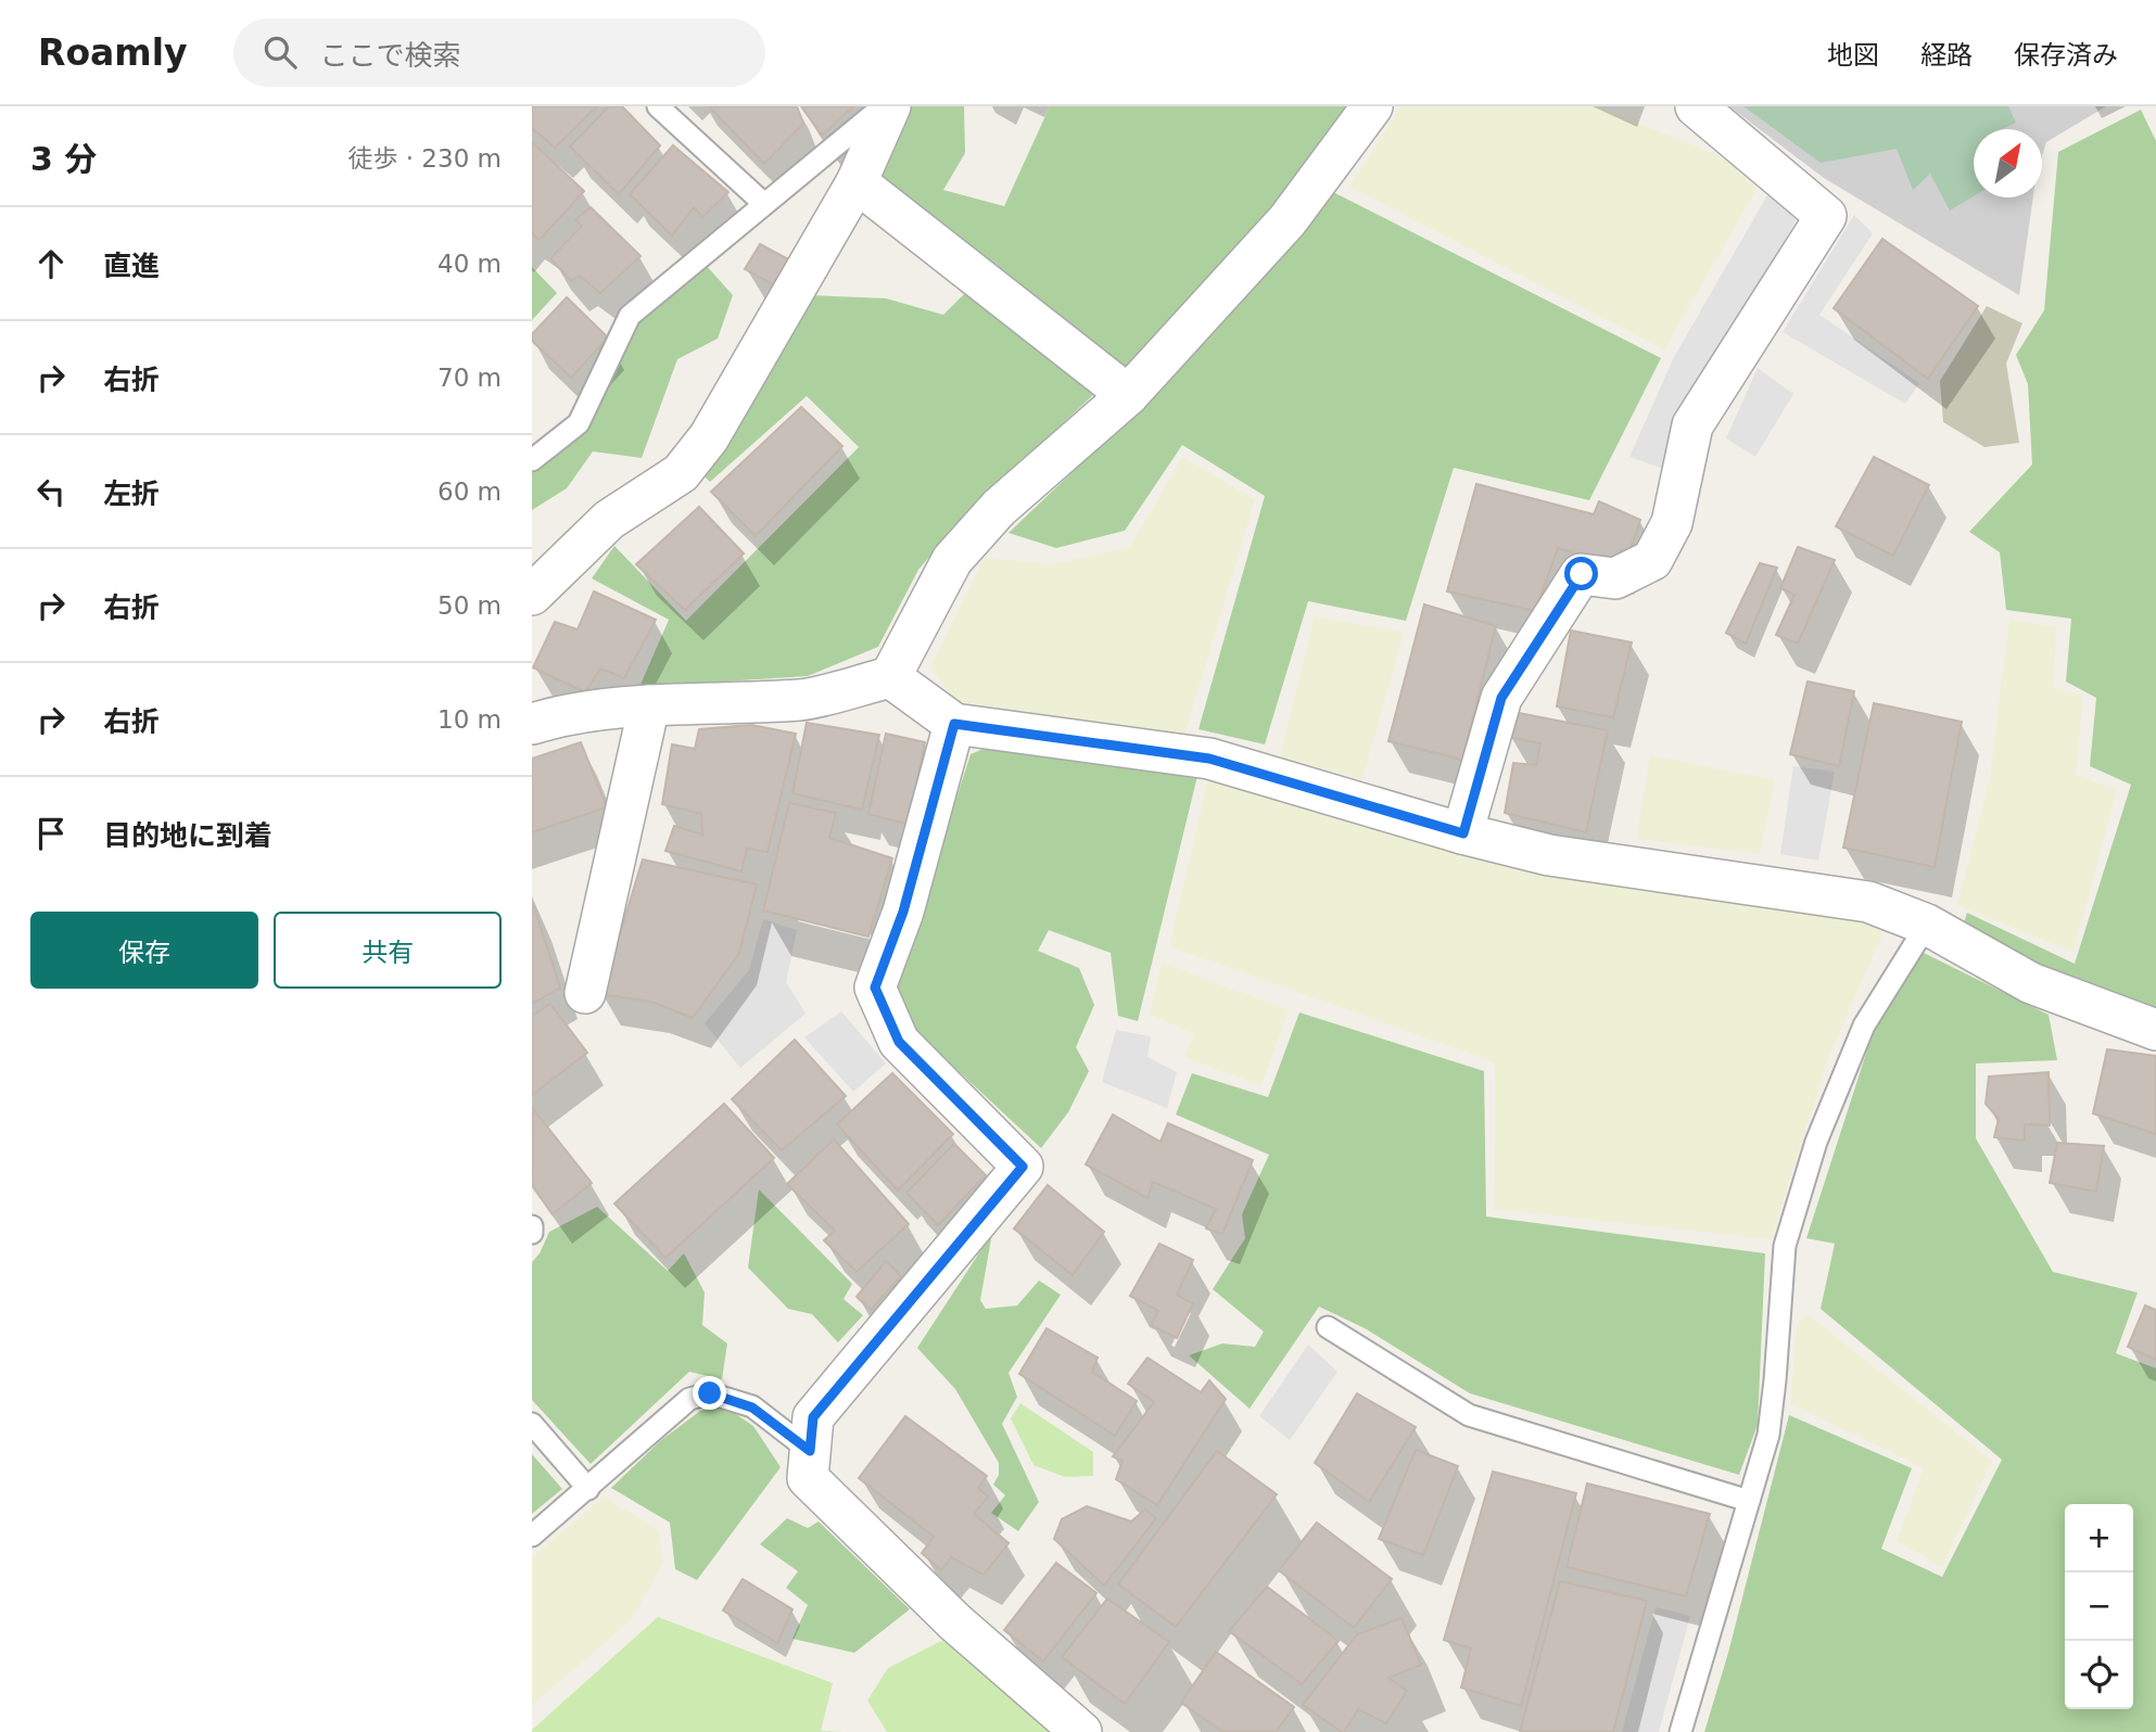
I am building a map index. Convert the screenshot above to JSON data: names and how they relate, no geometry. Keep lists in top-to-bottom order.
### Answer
{
  "north": "top right",
  "page": {
    "header": "Roamly",
    "search": "ここで検索",
    "nav": ["地図", "経路", "保存済み"],
    "heading": ["3 分", "徒歩 · 230 m"],
    "list": [
      ["直進", "40 m"],
      ["右折", "70 m"],
      ["左折", "60 m"],
      ["右折", "50 m"],
      ["右折", "10 m"],
      "目的地に到着"
    ],
    "buttons": ["保存", "共有"],
    "map_buttons": ["+", "−"]
  }
}
